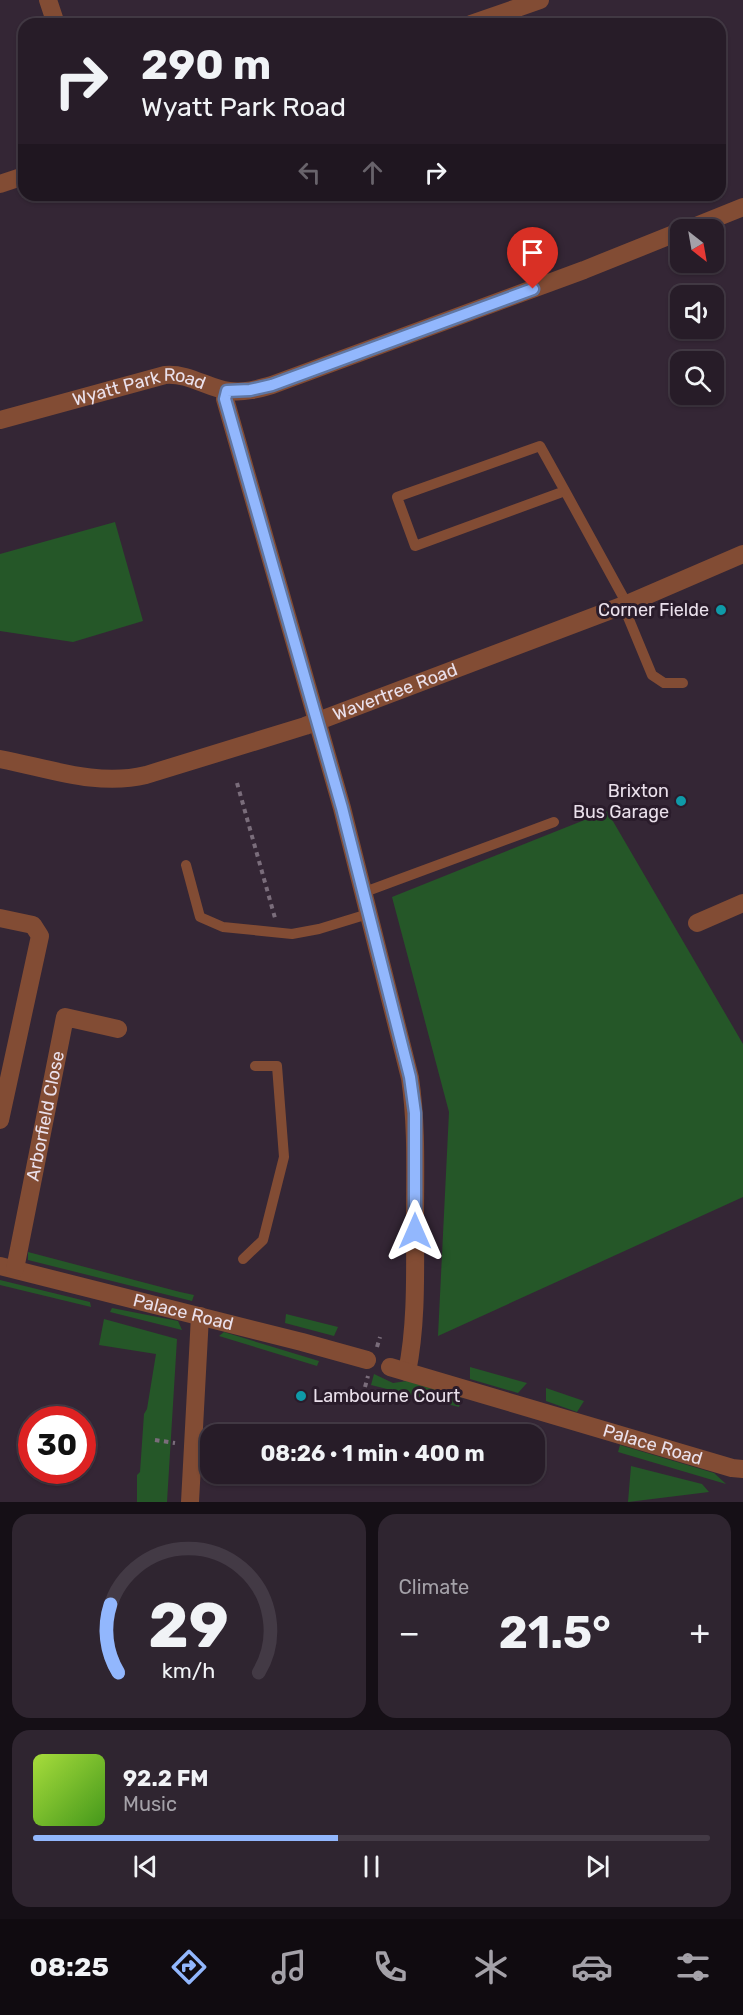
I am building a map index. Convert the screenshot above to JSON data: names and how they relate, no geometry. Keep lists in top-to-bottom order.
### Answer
{
  "streets": {
    "street": [
      "Wyatt Park Road",
      "Wavertree Road",
      "Arborfield Close",
      "Palace Road"
    ]
  },
  "crossings": [
    ["Arborfield Close", "Palace Road"]
  ],
  "places": ["Corner Fielde", "Brixton Bus Garage", "Lambourne Court"],
  "north": "bottom right",
  "page": {
    "turn": ["290 m", "Wyatt Park Road"],
    "limit": "30",
    "trip": "08:26 · 1 min · 400 m",
    "tile": "Climate",
    "heat": ["−", "21.5°", "+"],
    "song": ["92.2 FM", "Music"],
    "tabs": "08:25",
    "gauge": ["29", "km/h"]
  }
}
